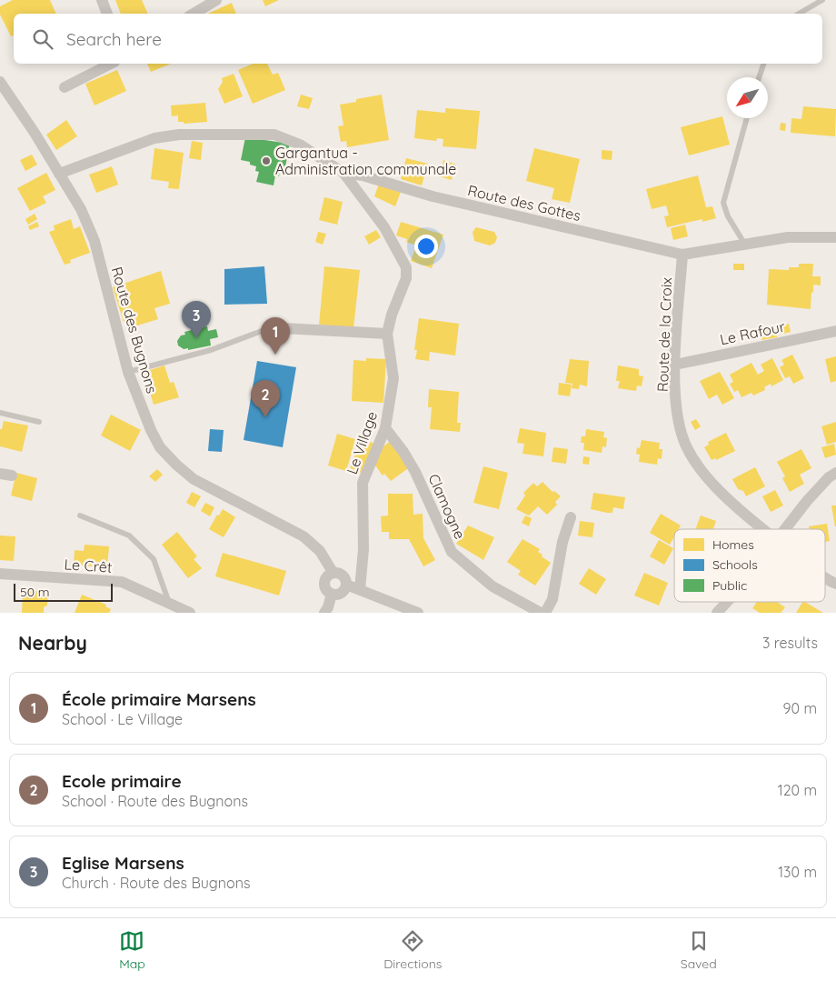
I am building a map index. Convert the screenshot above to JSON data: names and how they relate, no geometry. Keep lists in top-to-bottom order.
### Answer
{
  "streets": {
    "street": [
      "Route des Gottes",
      "Route des Bugnons",
      "Le Rafour",
      "Route de la Croix",
      "Le Village",
      "Clamogne",
      "Le Crêt"
    ]
  },
  "crossings": [
    ["Route des Gottes", "Route des Bugnons"],
    ["Route des Gottes", "Route de la Croix"],
    ["Route des Gottes", "Le Village"],
    ["Le Rafour", "Route de la Croix"],
    ["Le Village", "Clamogne"]
  ],
  "places": ["Gargantua - Administration communale"],
  "legend": ["Homes", "Schools", "Public"],
  "scale_bar": "50 m",
  "north": "bottom left",
  "page": {
    "search": "Search here",
    "pins": ["3", "1", "2"],
    "scale": "50 m",
    "heading": ["Nearby", "3 results"],
    "list": [
      {
        "mark": "1",
        "name": "École primaire Marsens",
        "note": "School · Le Village",
        "value": "90 m"
      },
      {
        "mark": "2",
        "name": "Ecole primaire",
        "note": "School · Route des Bugnons",
        "value": "120 m"
      },
      {
        "mark": "3",
        "name": "Eglise Marsens",
        "note": "Church · Route des Bugnons",
        "value": "130 m"
      }
    ],
    "nav": ["Map", "Directions", "Saved"]
  }
}
